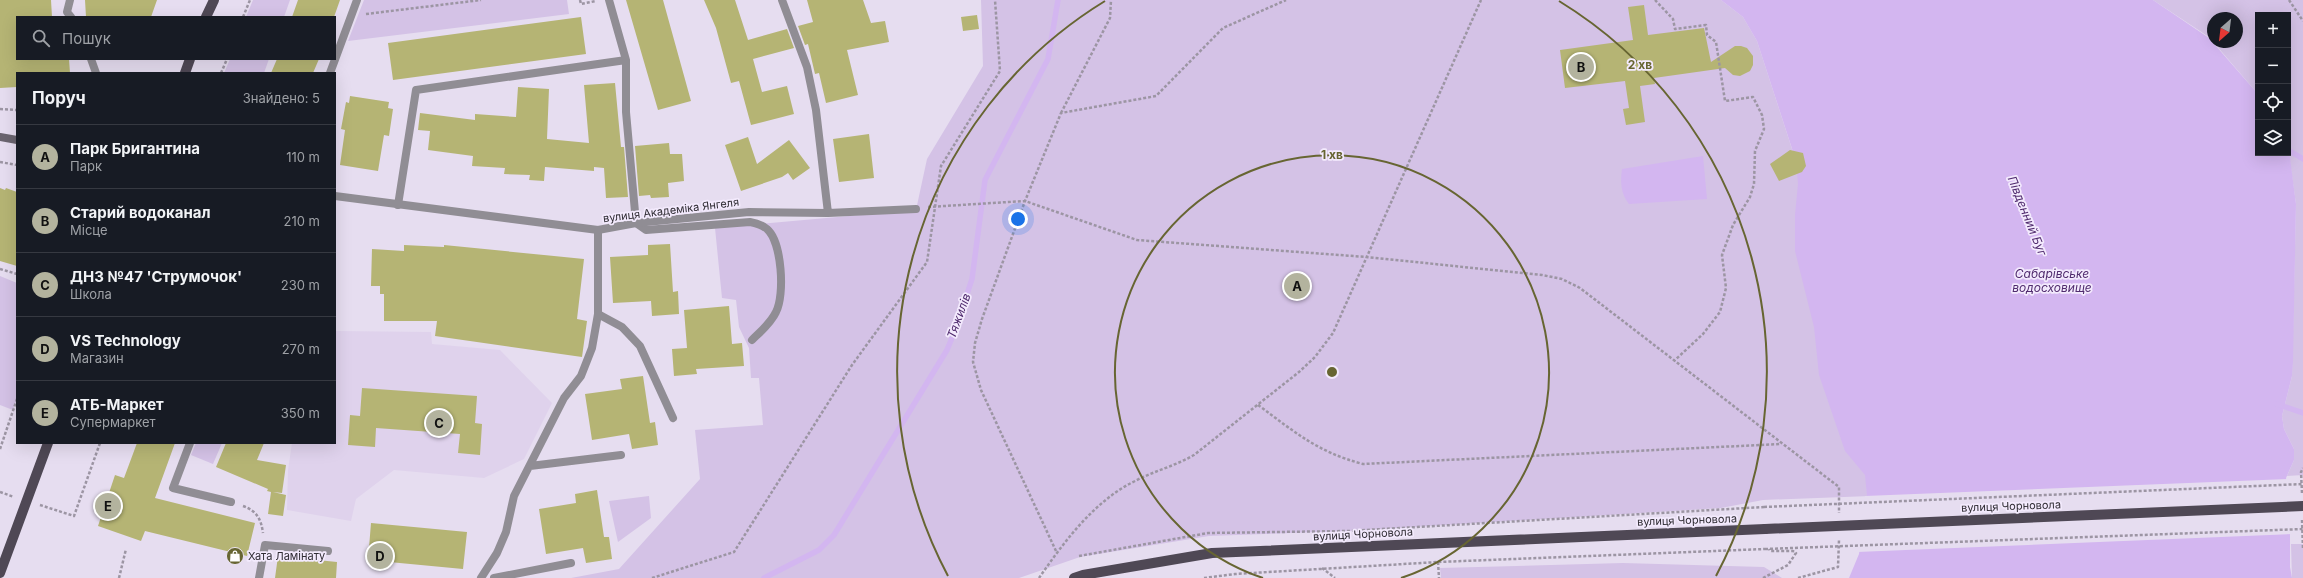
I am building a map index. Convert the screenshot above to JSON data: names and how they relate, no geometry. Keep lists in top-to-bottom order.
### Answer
{
  "streets": {
    "main road": ["вулиця Чорновола"],
    "street": ["вулиця Академіка Янгеля"]
  },
  "water": ["Південний Буг", "Сабарівське водосховище", "Тяжилів"],
  "places": {
    "shop": ["Хата Ламінату"]
  },
  "north": "bottom left",
  "page": {
    "map_buttons": ["+", "−"],
    "search": "Пошук",
    "pins": [
      "B",
      "A",
      "C",
      "E",
      "D"
    ],
    "heading": ["Поруч", "Знайдено: 5"],
    "list": [
      {
        "mark": "A",
        "name": "Парк Бригантина",
        "note": "Парк",
        "value": "110 m"
      },
      {
        "mark": "B",
        "name": "Старий водоканал",
        "note": "Місце",
        "value": "210 m"
      },
      {
        "mark": "C",
        "name": "ДНЗ №47 'Струмочок'",
        "note": "Школа",
        "value": "230 m"
      },
      {
        "mark": "D",
        "name": "VS Technology",
        "note": "Магазин",
        "value": "270 m"
      },
      {
        "mark": "E",
        "name": "АТБ-Маркет",
        "note": "Супермаркет",
        "value": "350 m"
      }
    ]
  },
  "rings": ["2 хв", "1 хв"]
}
